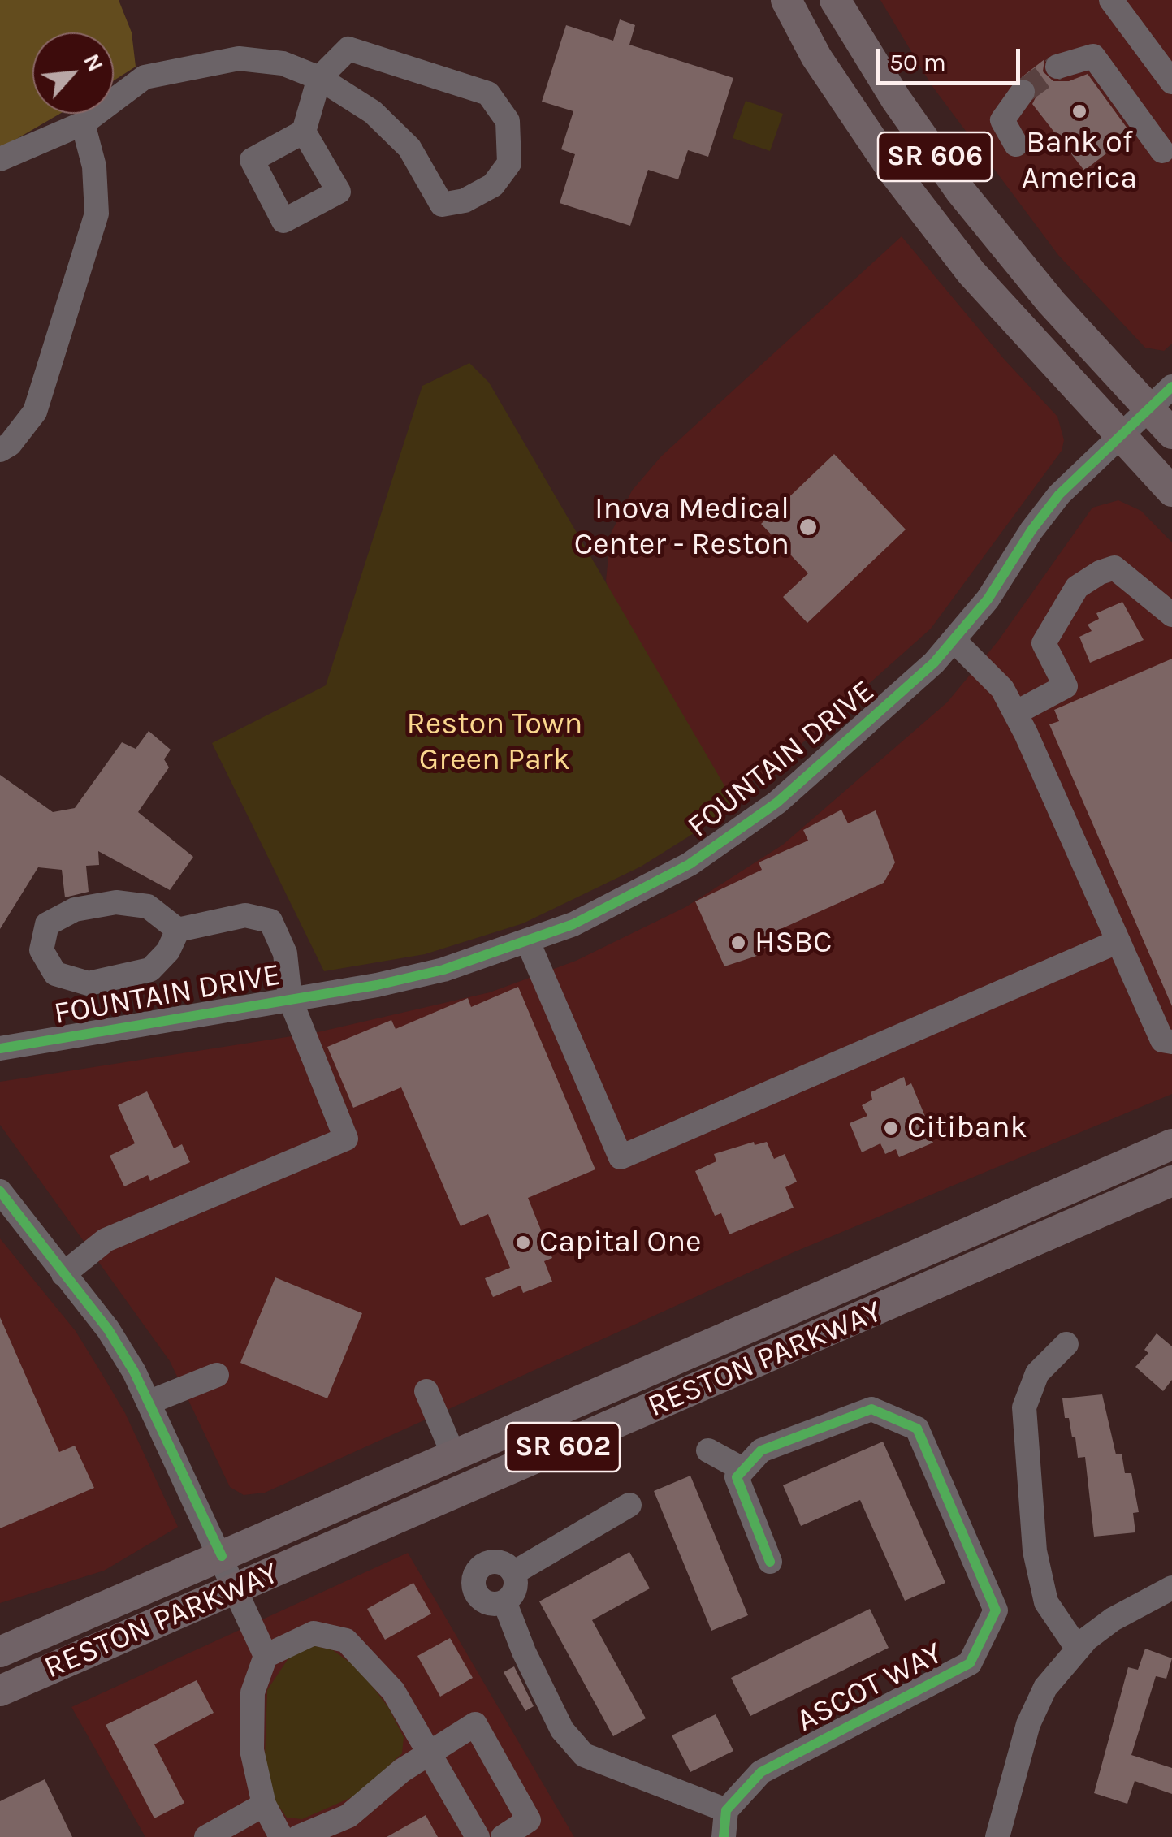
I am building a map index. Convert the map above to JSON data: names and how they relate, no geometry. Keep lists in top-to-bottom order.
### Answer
{
  "streets": {
    "main road": ["SR 606", "RESTON PARKWAY", "SR 602"],
    "street": ["FOUNTAIN DRIVE", "ASCOT WAY"]
  },
  "crossings": [
    ["SR 606", "FOUNTAIN DRIVE"]
  ],
  "parks": ["Reston Town Green Park"],
  "places": [
    "Bank of America",
    "Inova Medical Center - Reston",
    "HSBC",
    "Citibank",
    "Capital One"
  ],
  "scale_bar": "50 m",
  "north": "top right"
}
